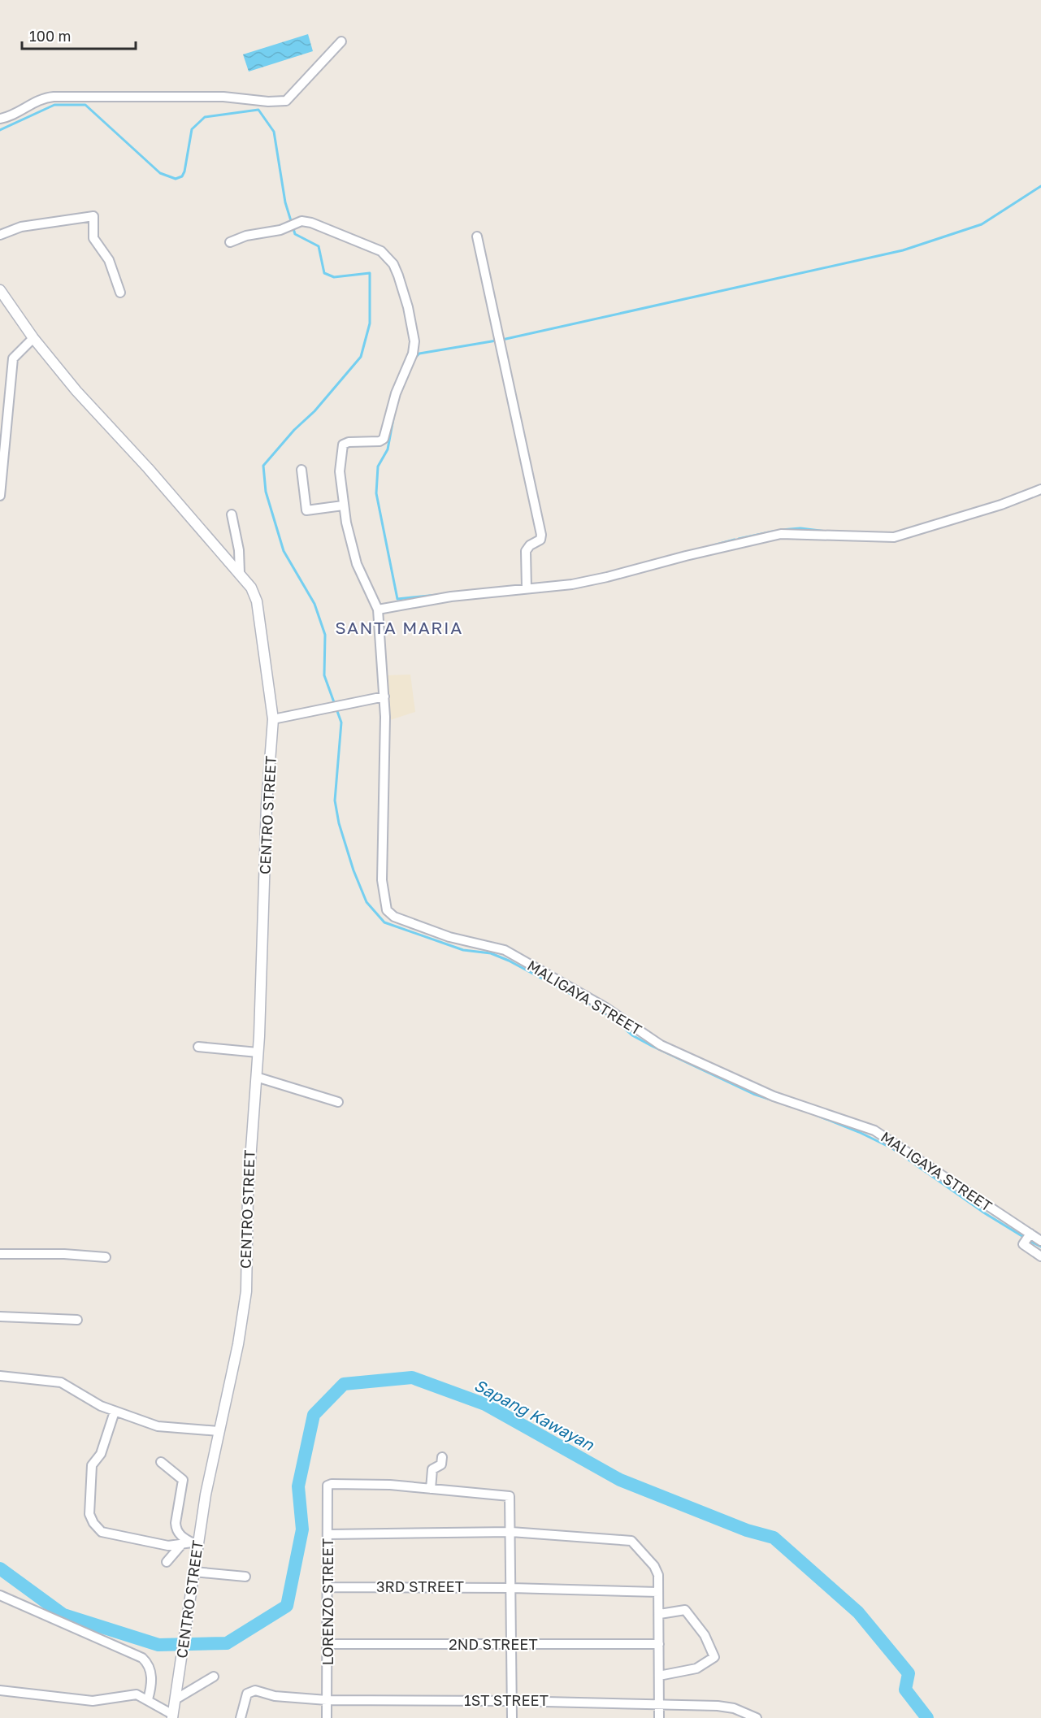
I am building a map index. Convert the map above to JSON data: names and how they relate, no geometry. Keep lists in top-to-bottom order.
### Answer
{
  "streets": {
    "street": [
      "CENTRO STREET",
      "MALIGAYA STREET",
      "3RD STREET",
      "LORENZO STREET",
      "2ND STREET",
      "1ST STREET"
    ]
  },
  "crossings": [
    ["3RD STREET", "LORENZO STREET"],
    ["LORENZO STREET", "2ND STREET"],
    ["LORENZO STREET", "1ST STREET"]
  ],
  "districts": ["SANTA MARIA"],
  "water": ["Sapang Kawayan"],
  "scale_bar": "100 m"
}
